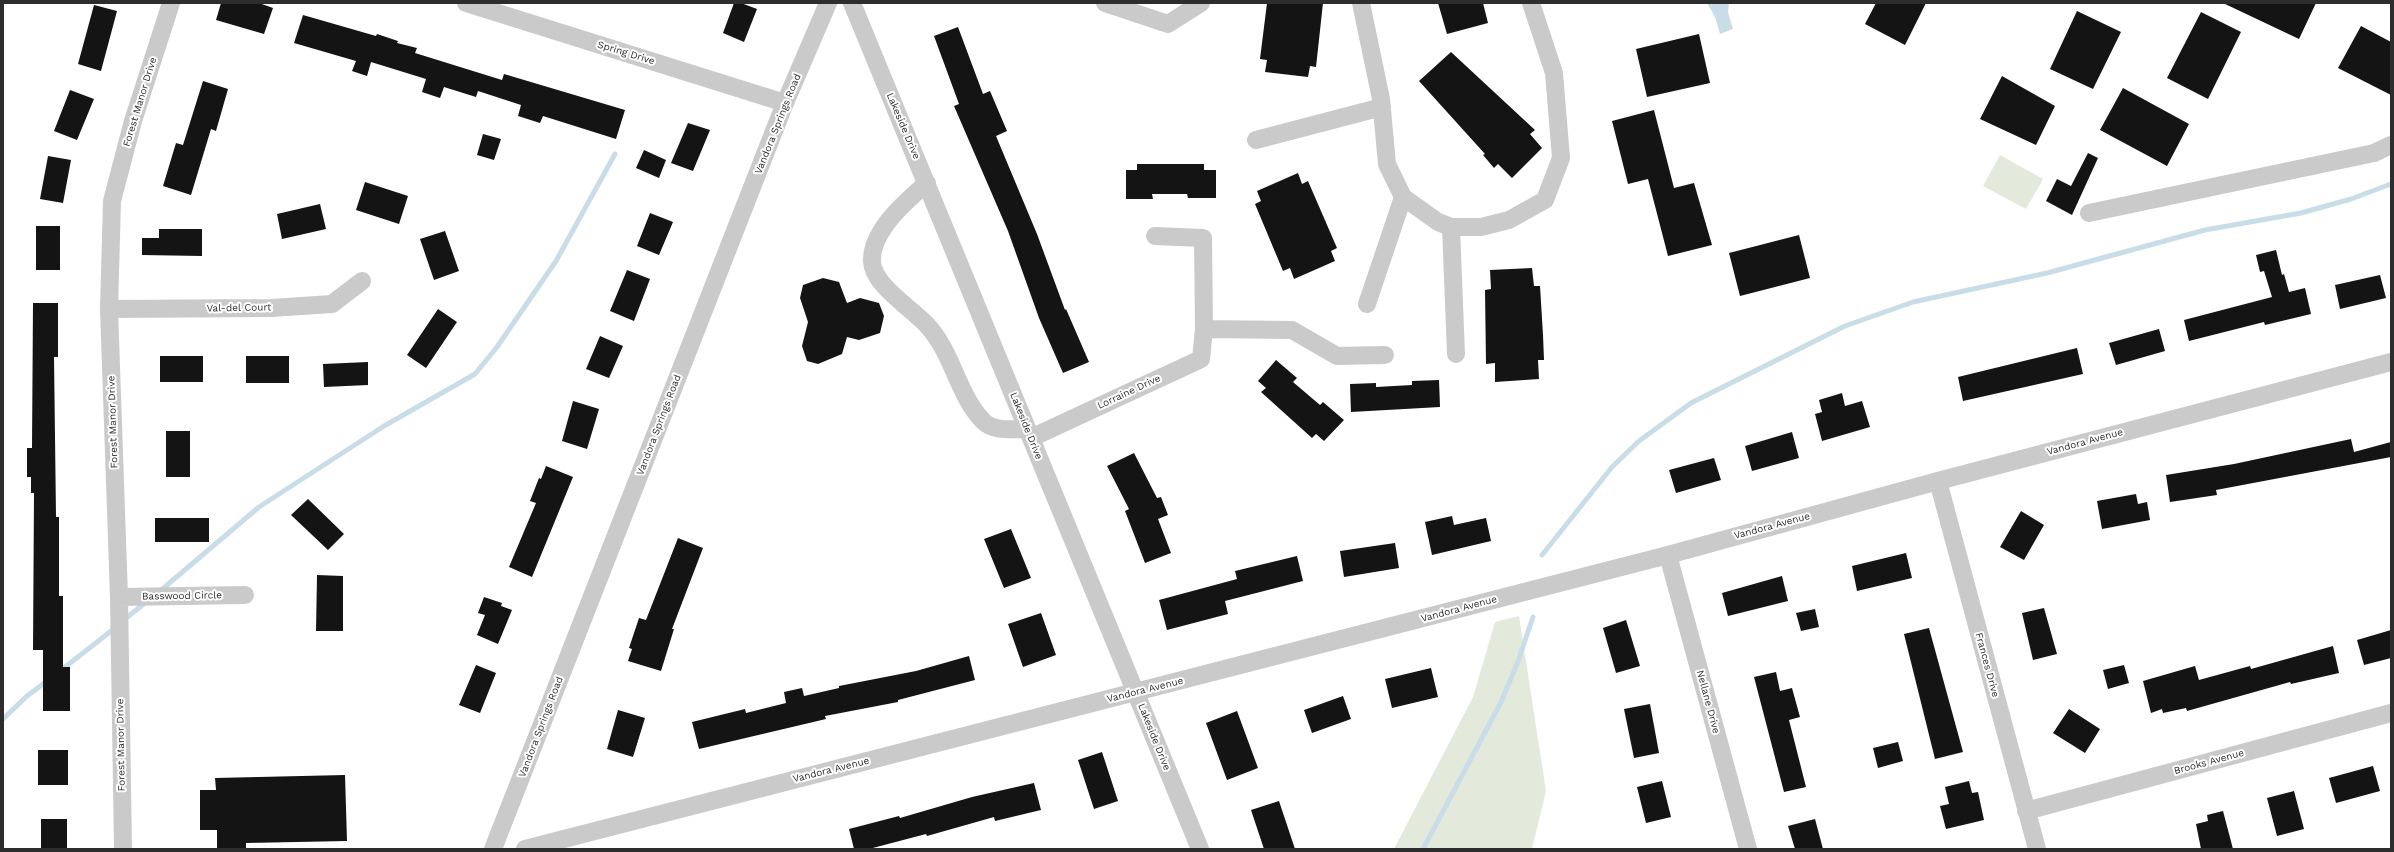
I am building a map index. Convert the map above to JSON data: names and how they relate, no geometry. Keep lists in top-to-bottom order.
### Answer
{
  "streets": {
    "street": [
      "Spring Drive",
      "Forest Manor Drive",
      "Vandora Springs Road",
      "Lakeside Drive",
      "Val-del Court",
      "Lorraine Drive",
      "Vandora Avenue",
      "Basswood Circle",
      "Frances Drive",
      "Nellane Drive",
      "Brooks Avenue"
    ]
  },
  "crossings": [
    ["Spring Drive", "Vandora Springs Road"],
    ["Forest Manor Drive", "Val-del Court"],
    ["Forest Manor Drive", "Basswood Circle"],
    ["Lakeside Drive", "Lorraine Drive"],
    ["Lakeside Drive", "Vandora Avenue"],
    ["Vandora Avenue", "Frances Drive"],
    ["Vandora Avenue", "Nellane Drive"],
    ["Frances Drive", "Brooks Avenue"]
  ]
}
